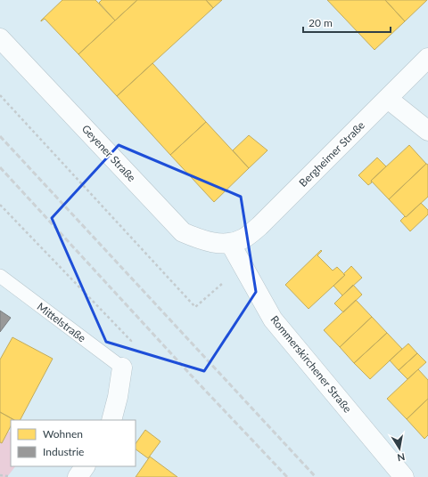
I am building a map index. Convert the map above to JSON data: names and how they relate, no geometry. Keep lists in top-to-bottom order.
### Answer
{
  "streets": {
    "street": ["Geyener Straße", "Bergheimer Straße", "Rommerskirchener Straße"],
    "lane": ["Mittelstraße"]
  },
  "crossings": [
    ["Geyener Straße", "Bergheimer Straße"],
    ["Geyener Straße", "Rommerskirchener Straße"],
    ["Bergheimer Straße", "Rommerskirchener Straße"]
  ],
  "legend": ["Wohnen", "Industrie"],
  "scale_bar": "20 m",
  "north": "bottom"
}
